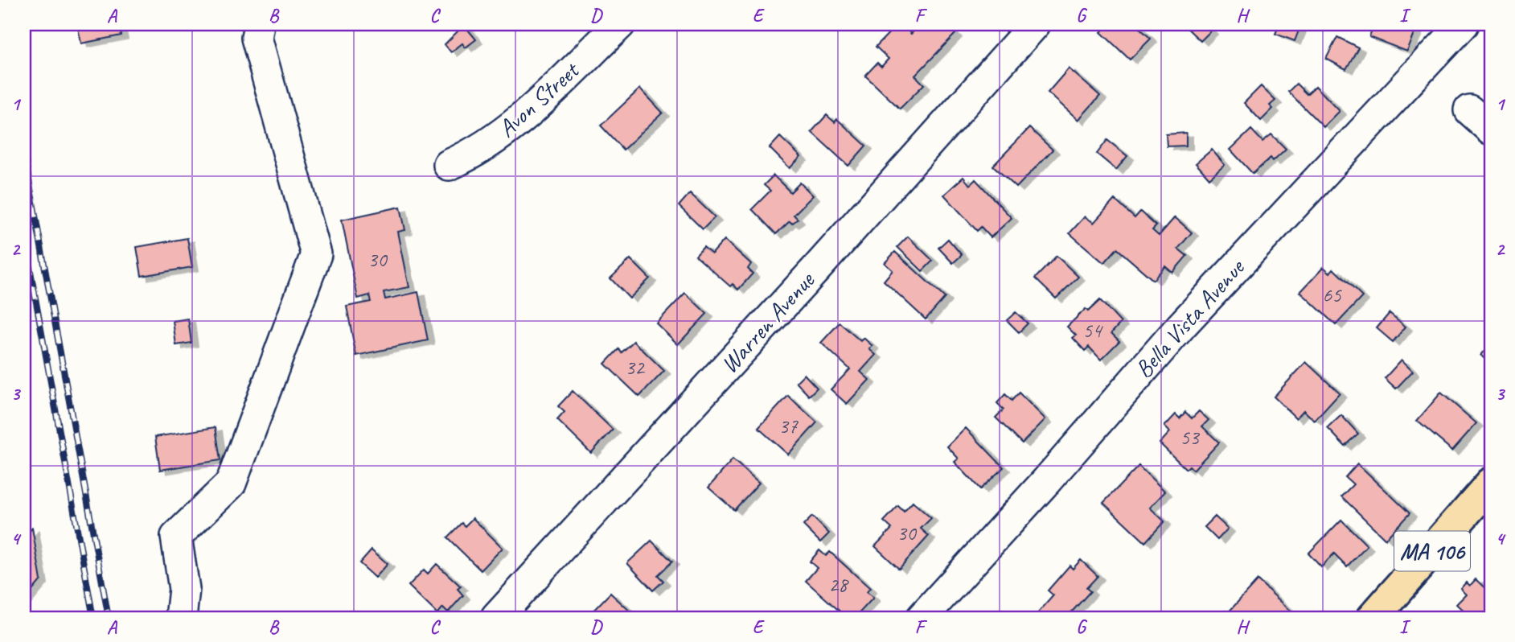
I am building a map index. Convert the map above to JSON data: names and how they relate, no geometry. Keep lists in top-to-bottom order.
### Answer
{
  "streets": {
    "main road": ["MA 106"],
    "street": ["Avon Street", "Bella Vista Avenue", "Warren Avenue"]
  },
  "house_numbers": [
    "30",
    "65",
    "54",
    "32",
    "37",
    "53",
    "30",
    "28"
  ],
  "grid": {
    "columns": [
      "A",
      "B",
      "C",
      "D",
      "E",
      "F",
      "G",
      "H",
      "I"
    ],
    "rows": [
      "1",
      "2",
      "3",
      "4"
    ]
  }
}
